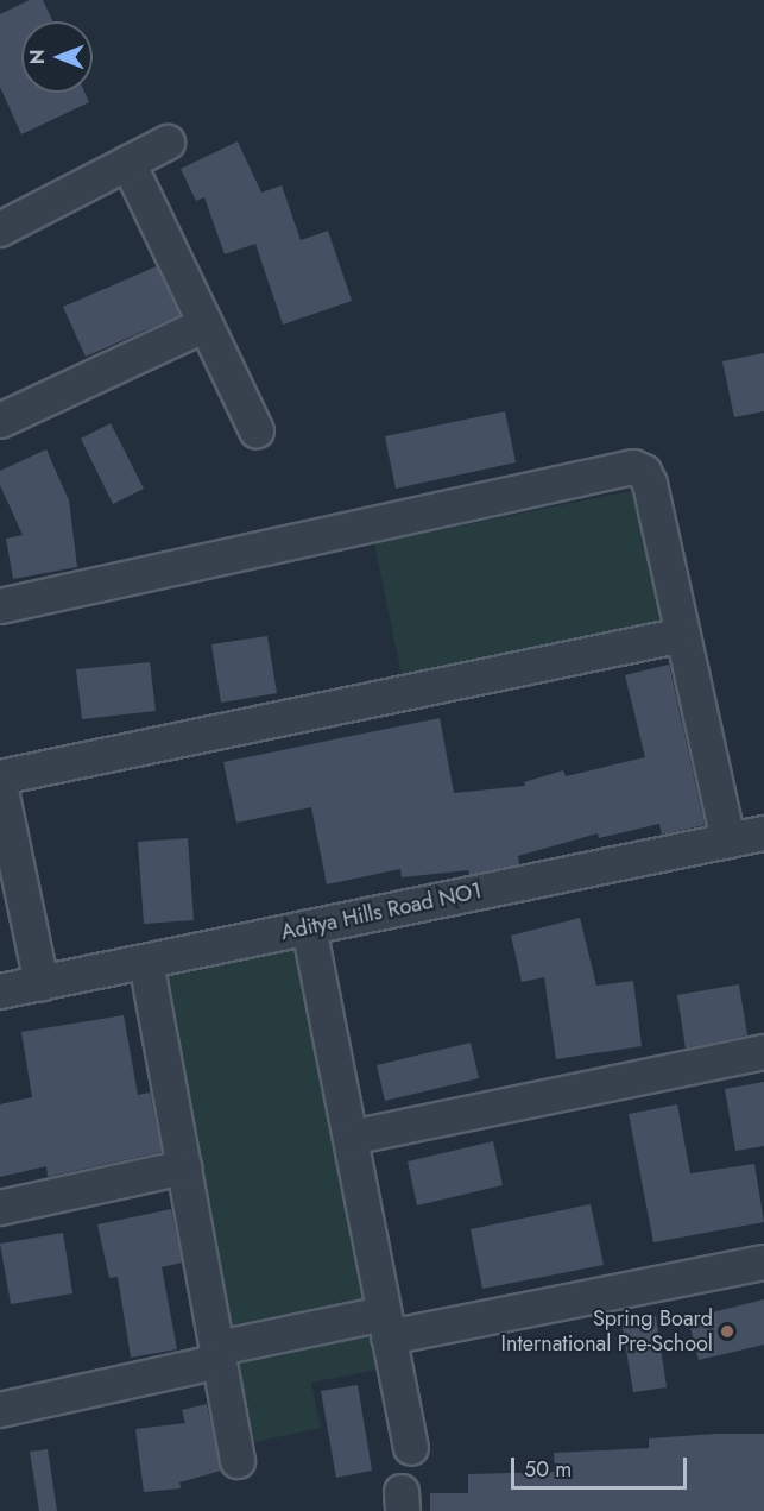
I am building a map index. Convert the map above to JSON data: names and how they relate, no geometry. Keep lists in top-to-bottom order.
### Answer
{
  "streets": {
    "street": ["Aditya Hills Road NO1"]
  },
  "places": ["Spring Board International Pre-School"],
  "scale_bar": "50 m",
  "north": "left"
}
